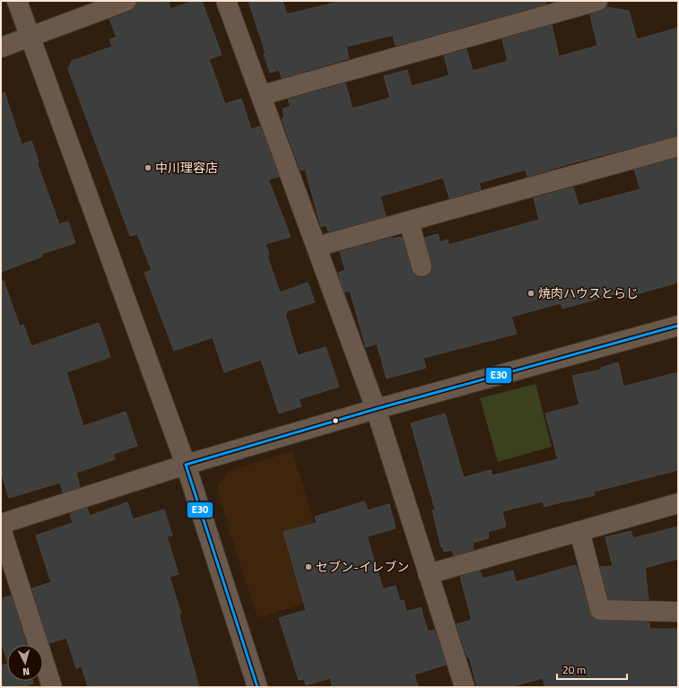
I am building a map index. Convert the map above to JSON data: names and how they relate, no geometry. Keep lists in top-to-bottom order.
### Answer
{
  "places": ["中川理容店", "焼肉ハウスとらじ", "セブン-イレブン"],
  "lines": ["transit line E30"],
  "scale_bar": "20 m",
  "north": "bottom"
}
